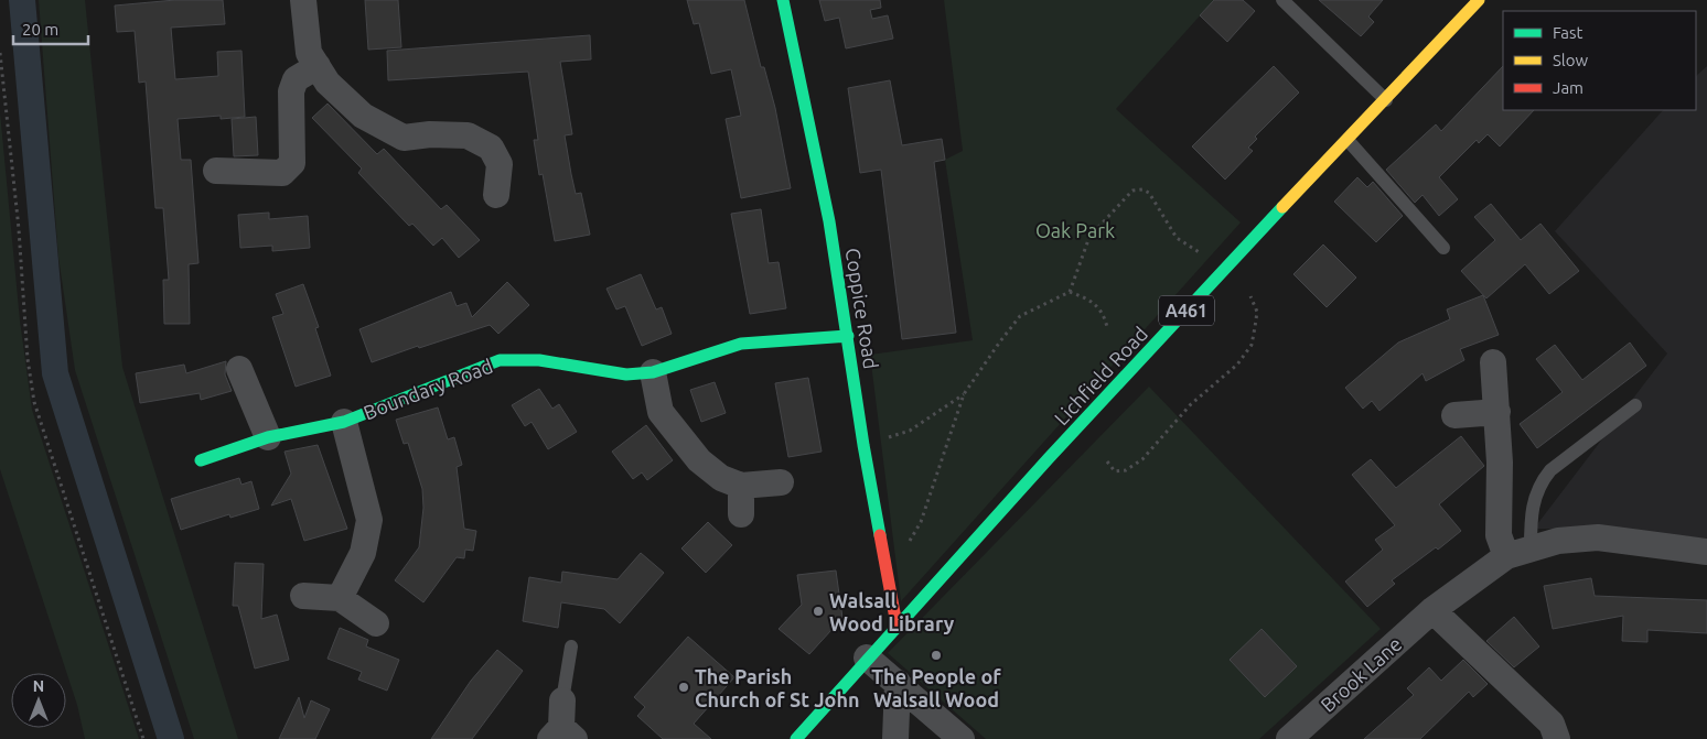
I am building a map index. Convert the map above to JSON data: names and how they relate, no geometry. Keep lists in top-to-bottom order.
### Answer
{
  "streets": {
    "main road": [
      "Coppice Road",
      "A461",
      "Lichfield Road",
      "Boundary Road"
    ],
    "street": ["Brook Lane"]
  },
  "crossings": [
    ["Coppice Road", "Lichfield Road"],
    ["Coppice Road", "Boundary Road"],
    ["A461", "Lichfield Road"]
  ],
  "parks": ["Oak Park"],
  "places": ["Walsall Wood Library", "The People of Walsall Wood", "The Parish Church of St John"],
  "legend": ["Fast", "Slow", "Jam"],
  "scale_bar": "20 m",
  "north": "top"
}
